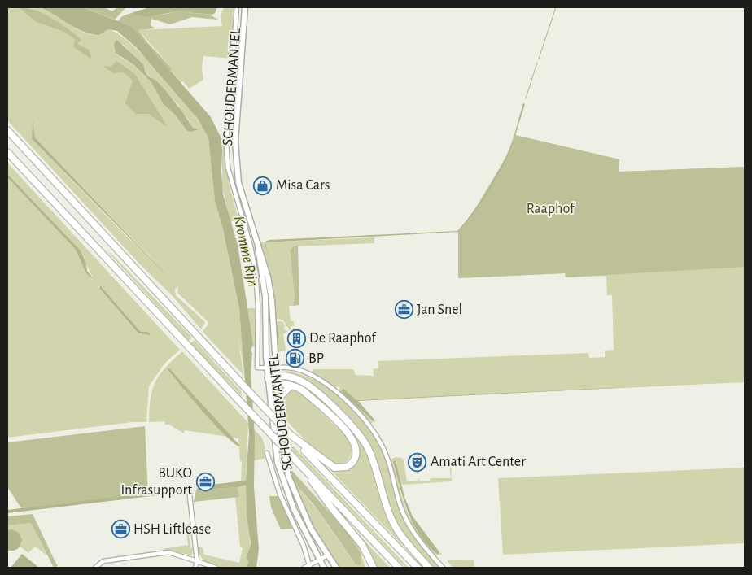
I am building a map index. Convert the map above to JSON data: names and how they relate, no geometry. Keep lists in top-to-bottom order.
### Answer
{
  "streets": {
    "main road": ["SCHOUDERMANTEL"]
  },
  "water": ["Kromme Rijn"],
  "parks": ["Raaphof"],
  "places": {
    "shop": ["Misa Cars"],
    "office": ["Jan Snel", "BUKO Infrasupport", "HSH Liftlease"],
    "building": ["De Raaphof"],
    "fuel station": ["BP"],
    "theatre": ["Amati Art Center"]
  }
}
